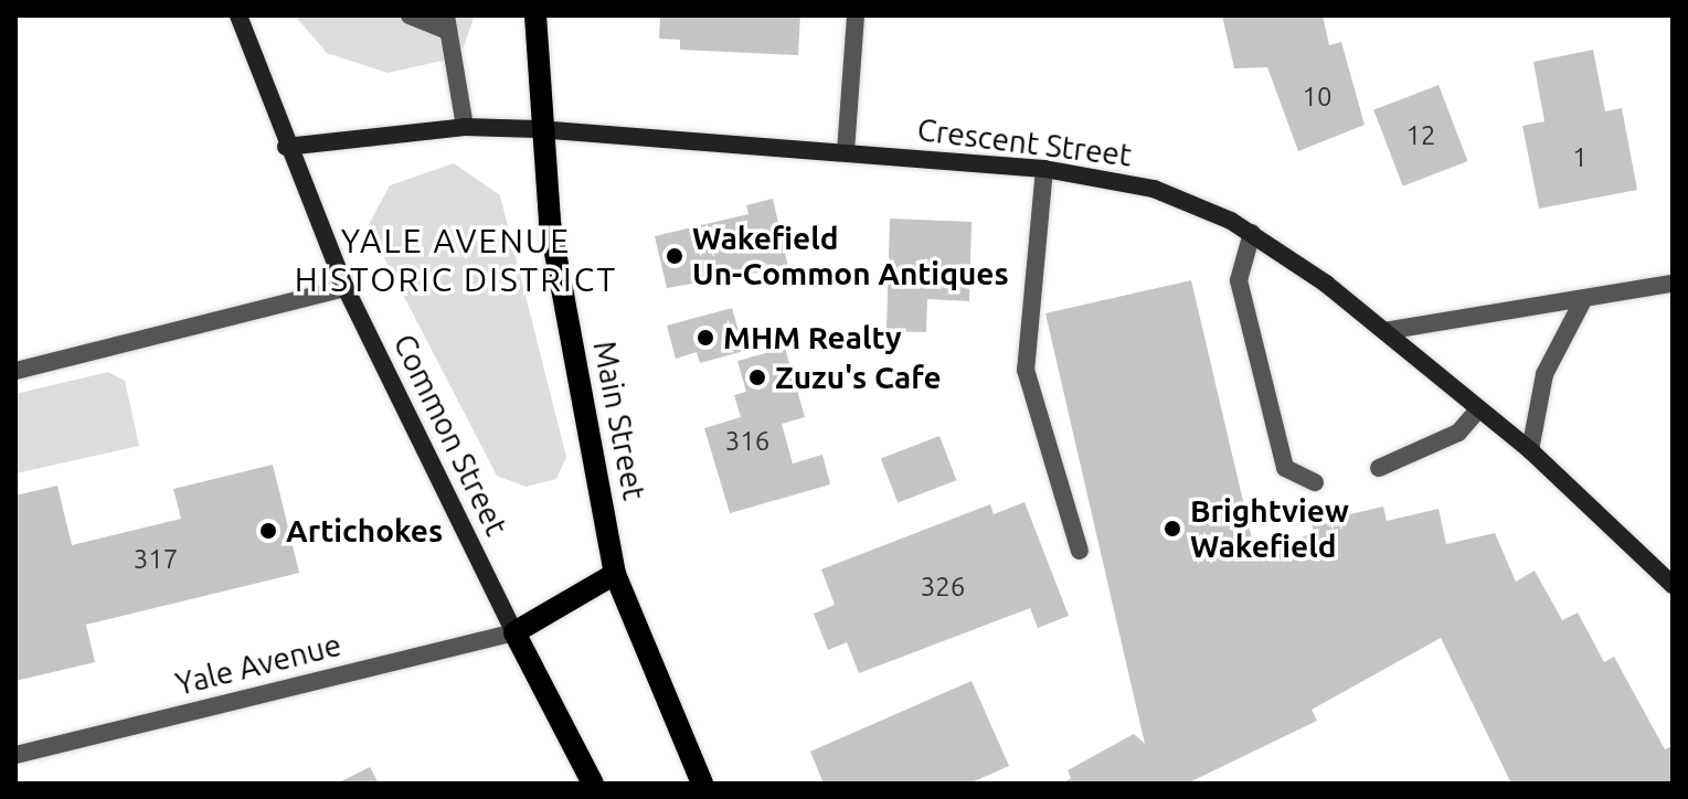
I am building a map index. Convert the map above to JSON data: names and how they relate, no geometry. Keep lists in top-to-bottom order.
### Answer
{
  "streets": {
    "main road": ["Crescent Street", "Main Street", "Common Street"],
    "street": ["Yale Avenue"]
  },
  "crossings": [
    ["Crescent Street", "Main Street"],
    ["Crescent Street", "Common Street"],
    ["Common Street", "Yale Avenue"]
  ],
  "districts": ["YALE AVENUE HISTORIC DISTRICT"],
  "places": [
    "Wakefield Un-Common Antiques",
    "MHM Realty",
    "Zuzu's Cafe",
    "Brightview Wakefield",
    "Artichokes"
  ],
  "house_numbers": [
    "10",
    "12",
    "1",
    "316",
    "317",
    "326"
  ]
}
